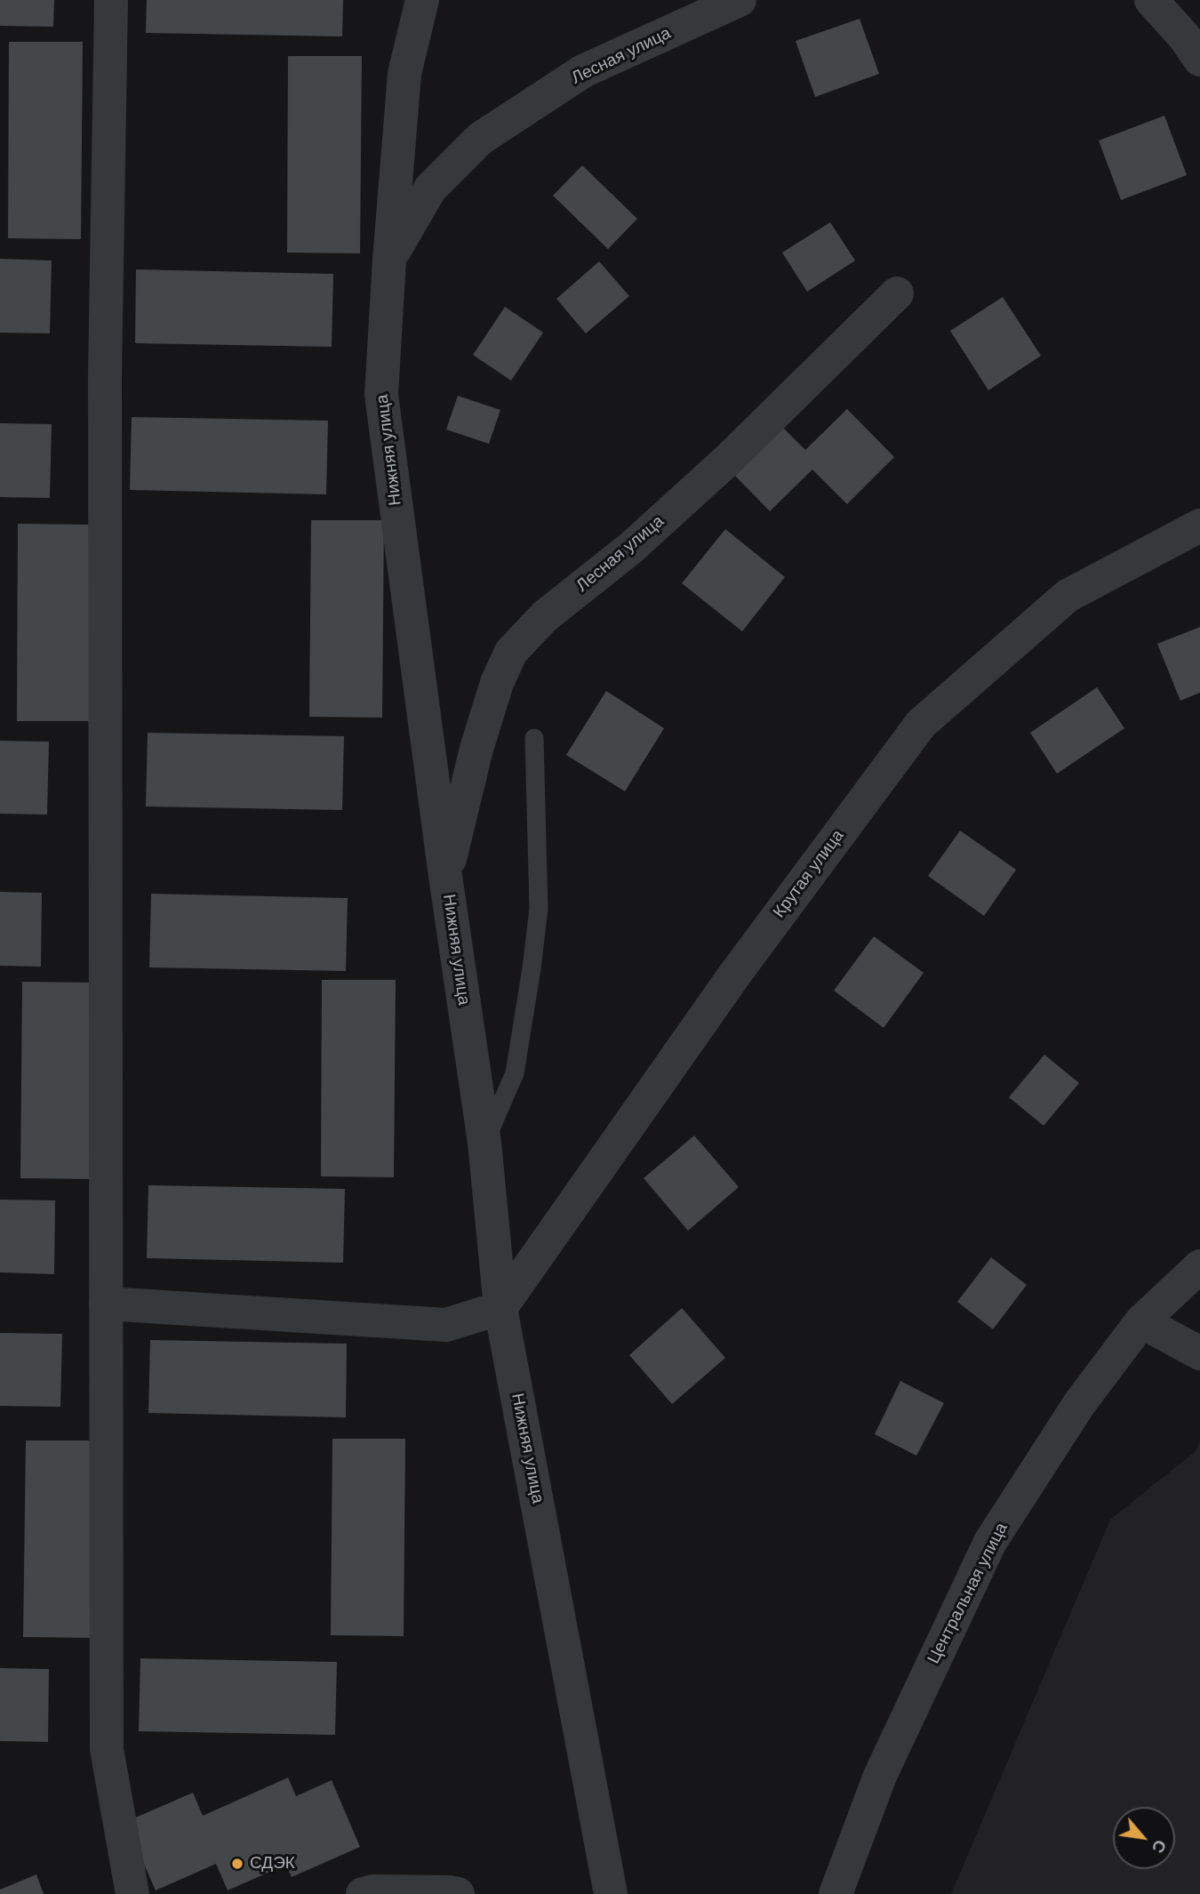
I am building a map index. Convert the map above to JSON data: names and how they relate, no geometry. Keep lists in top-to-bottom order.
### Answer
{
  "streets": {
    "street": [
      "Лесная улица",
      "Нижняя улица",
      "Крутая улица",
      "Центральная улица"
    ]
  },
  "crossings": [
    ["Лесная улица", "Нижняя улица"],
    ["Нижняя улица", "Крутая улица"]
  ],
  "places": ["СДЭК"],
  "north": "bottom right"
}
